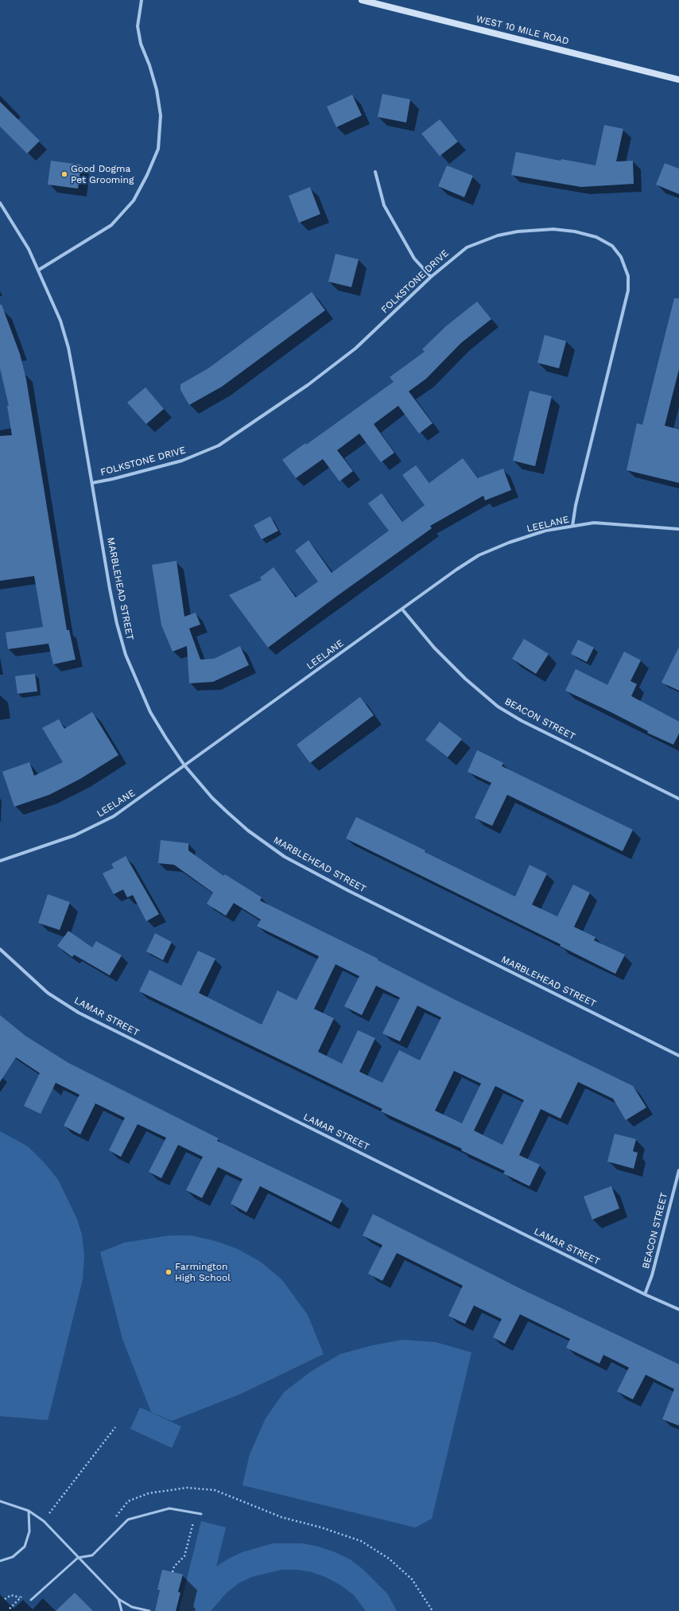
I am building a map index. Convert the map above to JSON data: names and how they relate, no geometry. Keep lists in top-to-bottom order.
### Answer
{
  "streets": {
    "street": [
      "WEST 10 MILE ROAD",
      "FOLKSTONE DRIVE",
      "LEELANE",
      "MARBLEHEAD STREET",
      "BEACON STREET",
      "LAMAR STREET"
    ]
  },
  "crossings": [
    ["FOLKSTONE DRIVE", "LEELANE"],
    ["FOLKSTONE DRIVE", "MARBLEHEAD STREET"],
    ["LEELANE", "MARBLEHEAD STREET"],
    ["LEELANE", "BEACON STREET"],
    ["BEACON STREET", "LAMAR STREET"]
  ],
  "places": ["Good Dogma Pet Grooming", "Farmington High School"]
}
